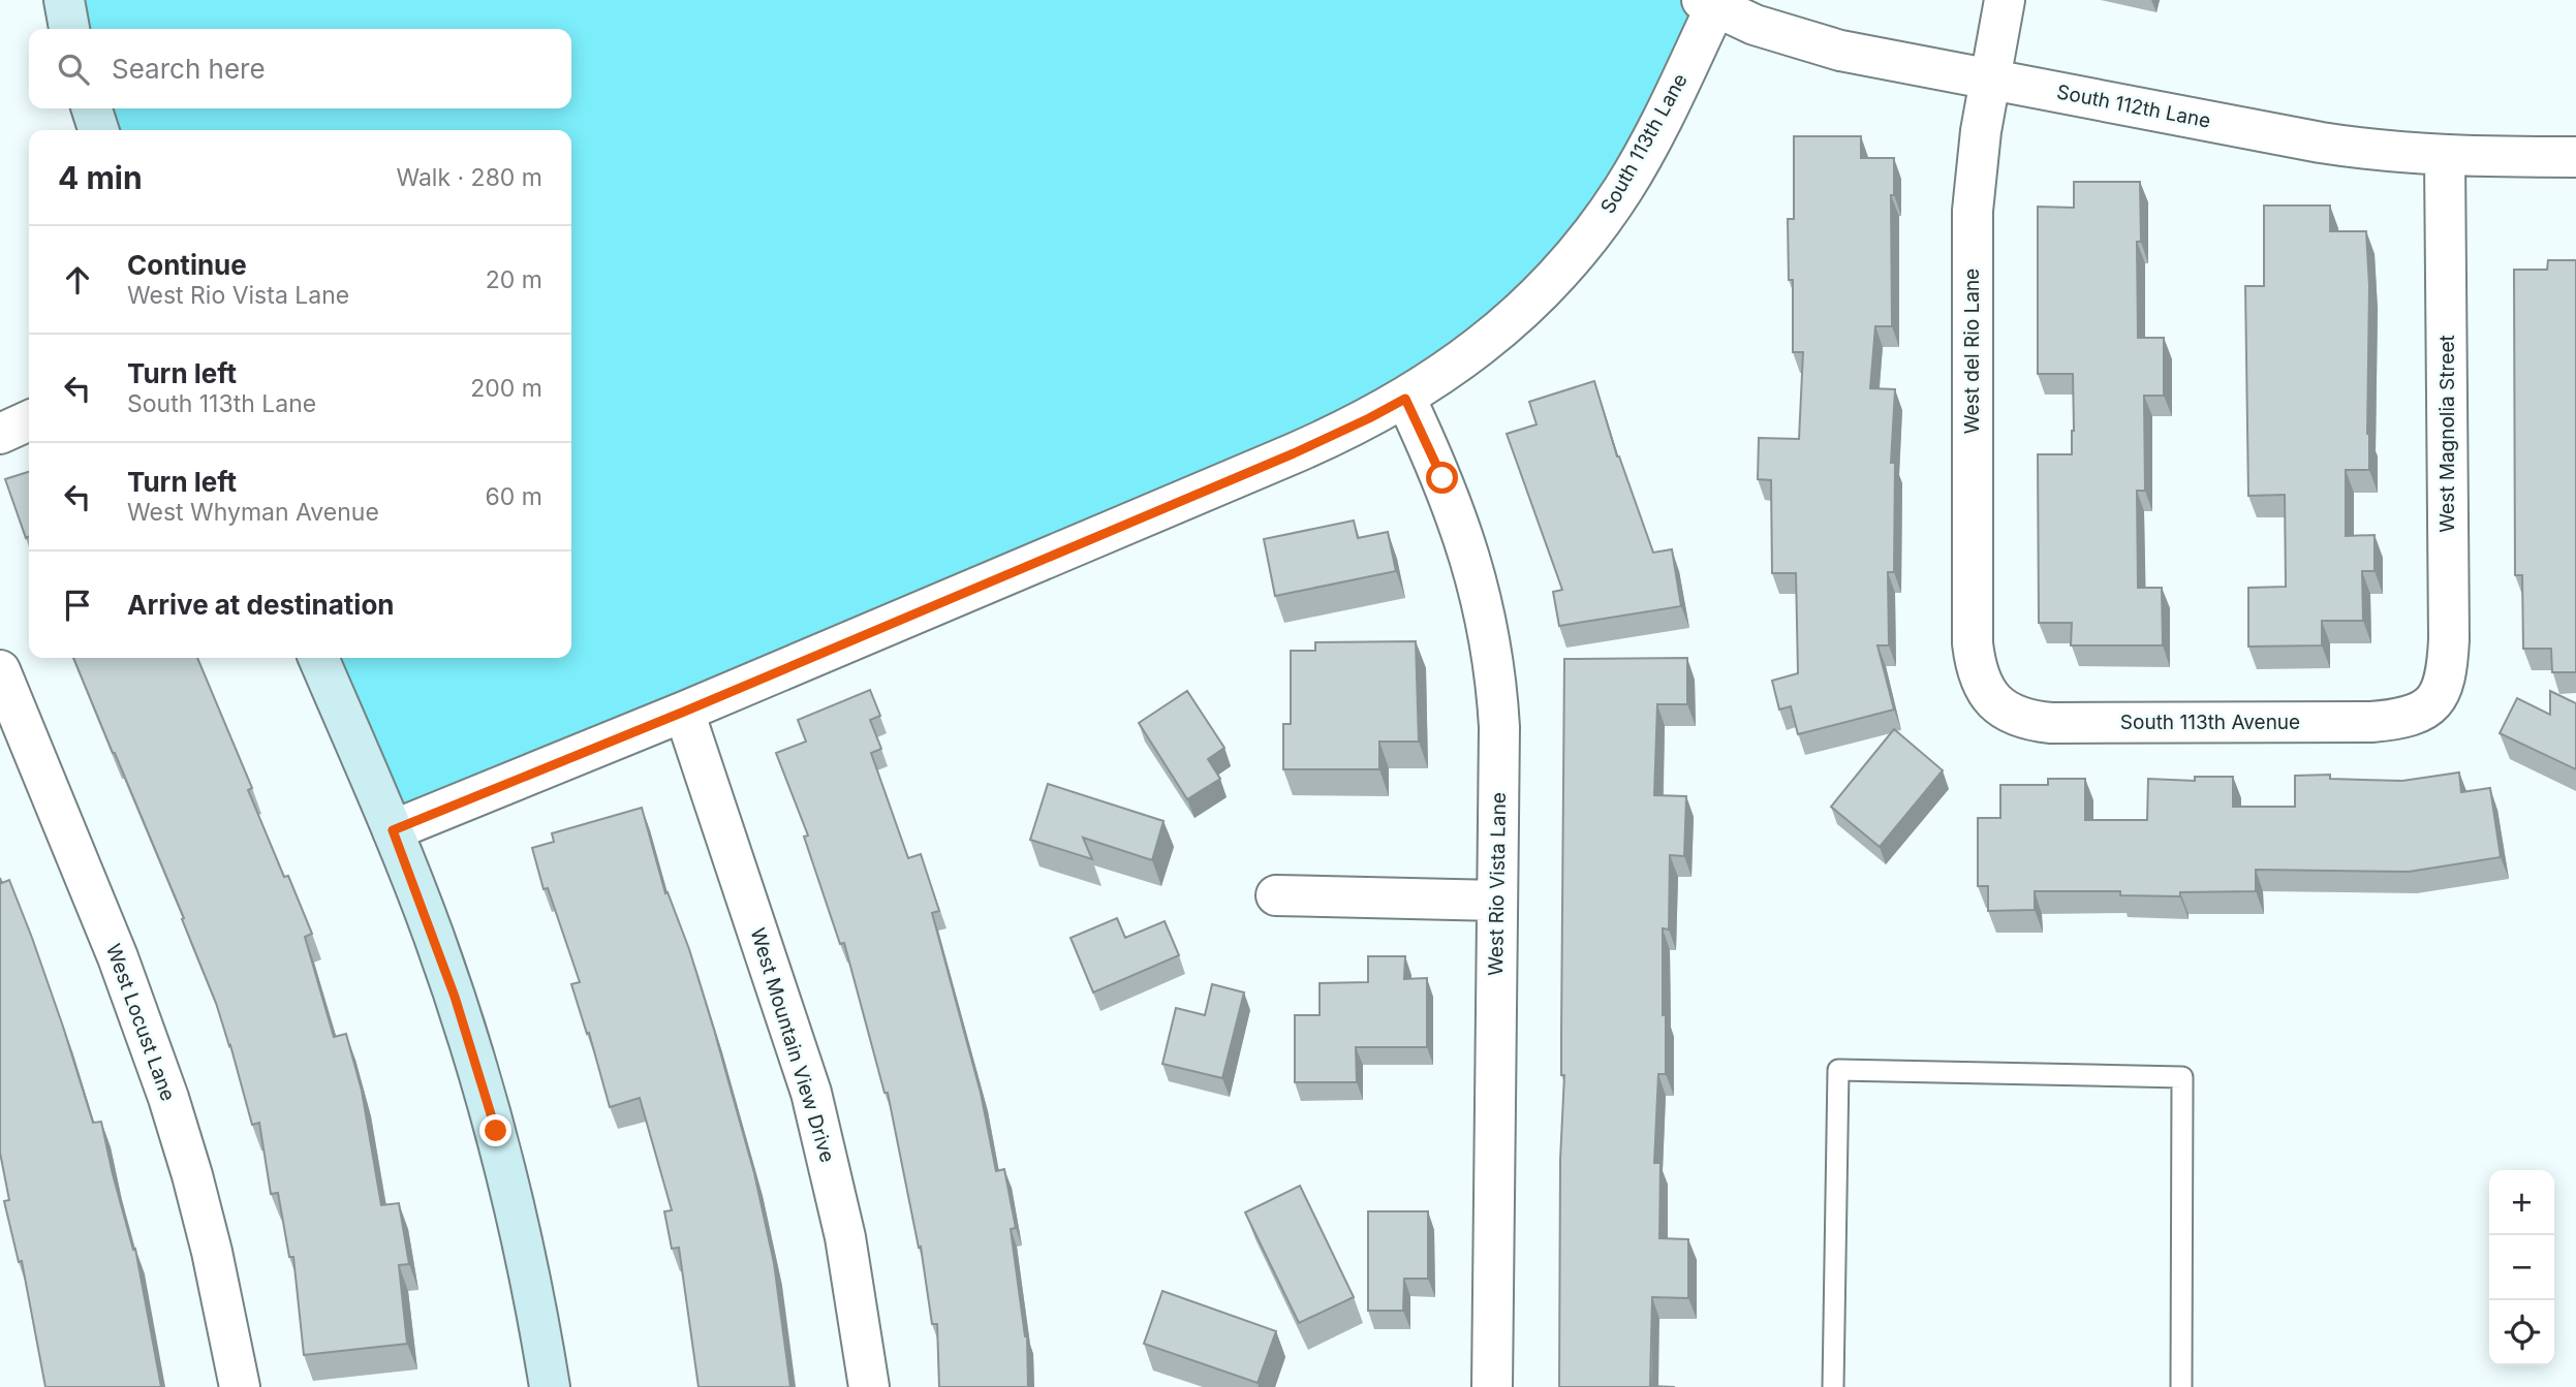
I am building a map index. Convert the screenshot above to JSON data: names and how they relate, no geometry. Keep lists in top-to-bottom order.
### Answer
{
  "streets": {
    "street": [
      "South 112th Lane",
      "South 113th Lane",
      "West del Rio Lane",
      "West Magnolia Street",
      "South 113th Avenue",
      "West Rio Vista Lane",
      "West Locust Lane",
      "West Mountain View Drive"
    ]
  },
  "crossings": [
    ["South 112th Lane", "South 113th Lane"],
    ["South 112th Lane", "West del Rio Lane"],
    ["South 112th Lane", "West Magnolia Street"],
    ["South 113th Lane", "West Rio Vista Lane"],
    ["South 113th Lane", "West Mountain View Drive"],
    ["West del Rio Lane", "South 113th Avenue"],
    ["West Magnolia Street", "South 113th Avenue"]
  ],
  "page": {
    "search": "Search here",
    "heading": ["4 min", "Walk · 280 m"],
    "list": [
      ["Continue", "West Rio Vista Lane", "20 m"],
      ["Turn left", "South 113th Lane", "200 m"],
      ["Turn left", "West Whyman Avenue", "60 m"],
      "Arrive at destination"
    ],
    "map_buttons": ["+", "−"]
  }
}
